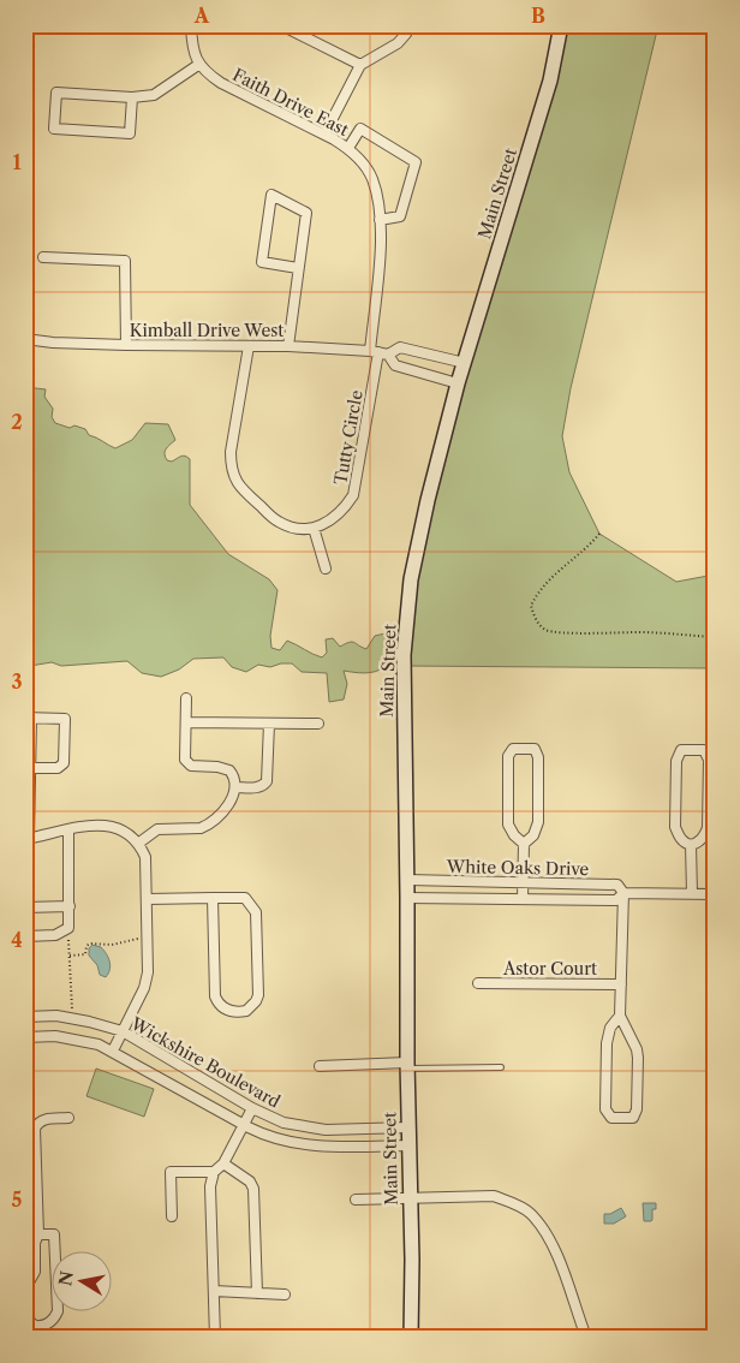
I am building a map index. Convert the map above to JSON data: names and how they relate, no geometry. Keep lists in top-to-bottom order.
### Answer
{
  "streets": {
    "main road": ["Main Street"],
    "street": [
      "Faith Drive East",
      "Kimball Drive West",
      "Tutty Circle",
      "White Oaks Drive",
      "Astor Court",
      "Wickshire Boulevard"
    ]
  },
  "crossings": [
    ["Faith Drive East", "Kimball Drive West"],
    ["Faith Drive East", "Tutty Circle"],
    ["Main Street", "Kimball Drive West"],
    ["Main Street", "White Oaks Drive"],
    ["Main Street", "Wickshire Boulevard"],
    ["Kimball Drive West", "Tutty Circle"],
    ["White Oaks Drive", "Astor Court"]
  ],
  "north": "left",
  "grid": {
    "columns": ["A", "B"],
    "rows": [
      "1",
      "2",
      "3",
      "4",
      "5"
    ]
  }
}
